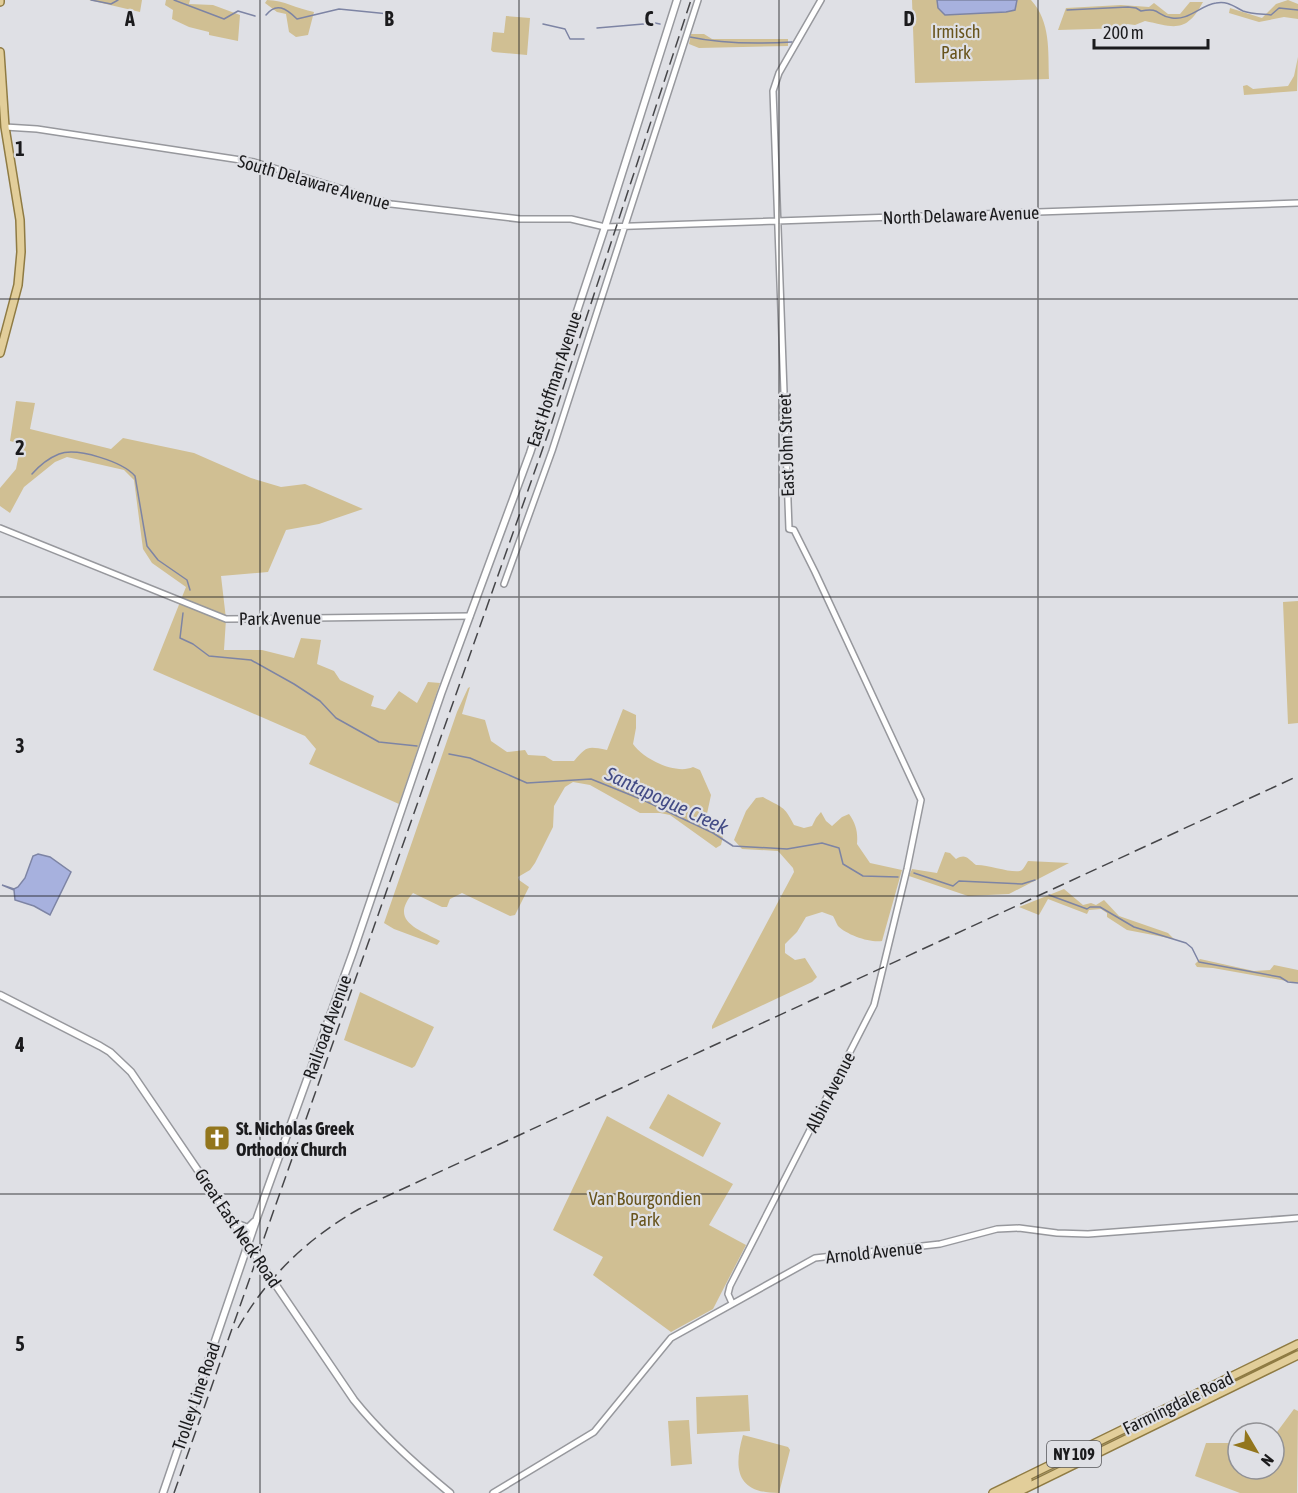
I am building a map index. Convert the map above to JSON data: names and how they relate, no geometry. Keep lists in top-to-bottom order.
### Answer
{
  "streets": {
    "main road": [
      "East Hoffman Avenue",
      "Railroad Avenue",
      "Great East Neck Road",
      "Trolley Line Road",
      "Farmingdale Road",
      "NY 109"
    ],
    "street": [
      "South Delaware Avenue",
      "North Delaware Avenue",
      "East John Street",
      "Park Avenue",
      "Albin Avenue",
      "Arnold Avenue"
    ]
  },
  "crossings": [
    ["South Delaware Avenue", "North Delaware Avenue"],
    ["South Delaware Avenue", "East Hoffman Avenue"],
    ["North Delaware Avenue", "East Hoffman Avenue"],
    ["North Delaware Avenue", "East John Street"],
    ["East Hoffman Avenue", "Park Avenue"],
    ["East Hoffman Avenue", "Railroad Avenue"],
    ["East John Street", "Albin Avenue"],
    ["Railroad Avenue", "Great East Neck Road"],
    ["Railroad Avenue", "Trolley Line Road"],
    ["Albin Avenue", "Arnold Avenue"]
  ],
  "water": ["Santapogue Creek"],
  "parks": ["Irmisch Park", "Van Bourgondien Park"],
  "places": {
    "church": ["St. Nicholas Greek Orthodox Church"]
  },
  "scale_bar": "200 m",
  "north": "bottom right",
  "grid": {
    "columns": [
      "A",
      "B",
      "C",
      "D"
    ],
    "rows": [
      "1",
      "2",
      "3",
      "4",
      "5"
    ]
  }
}
